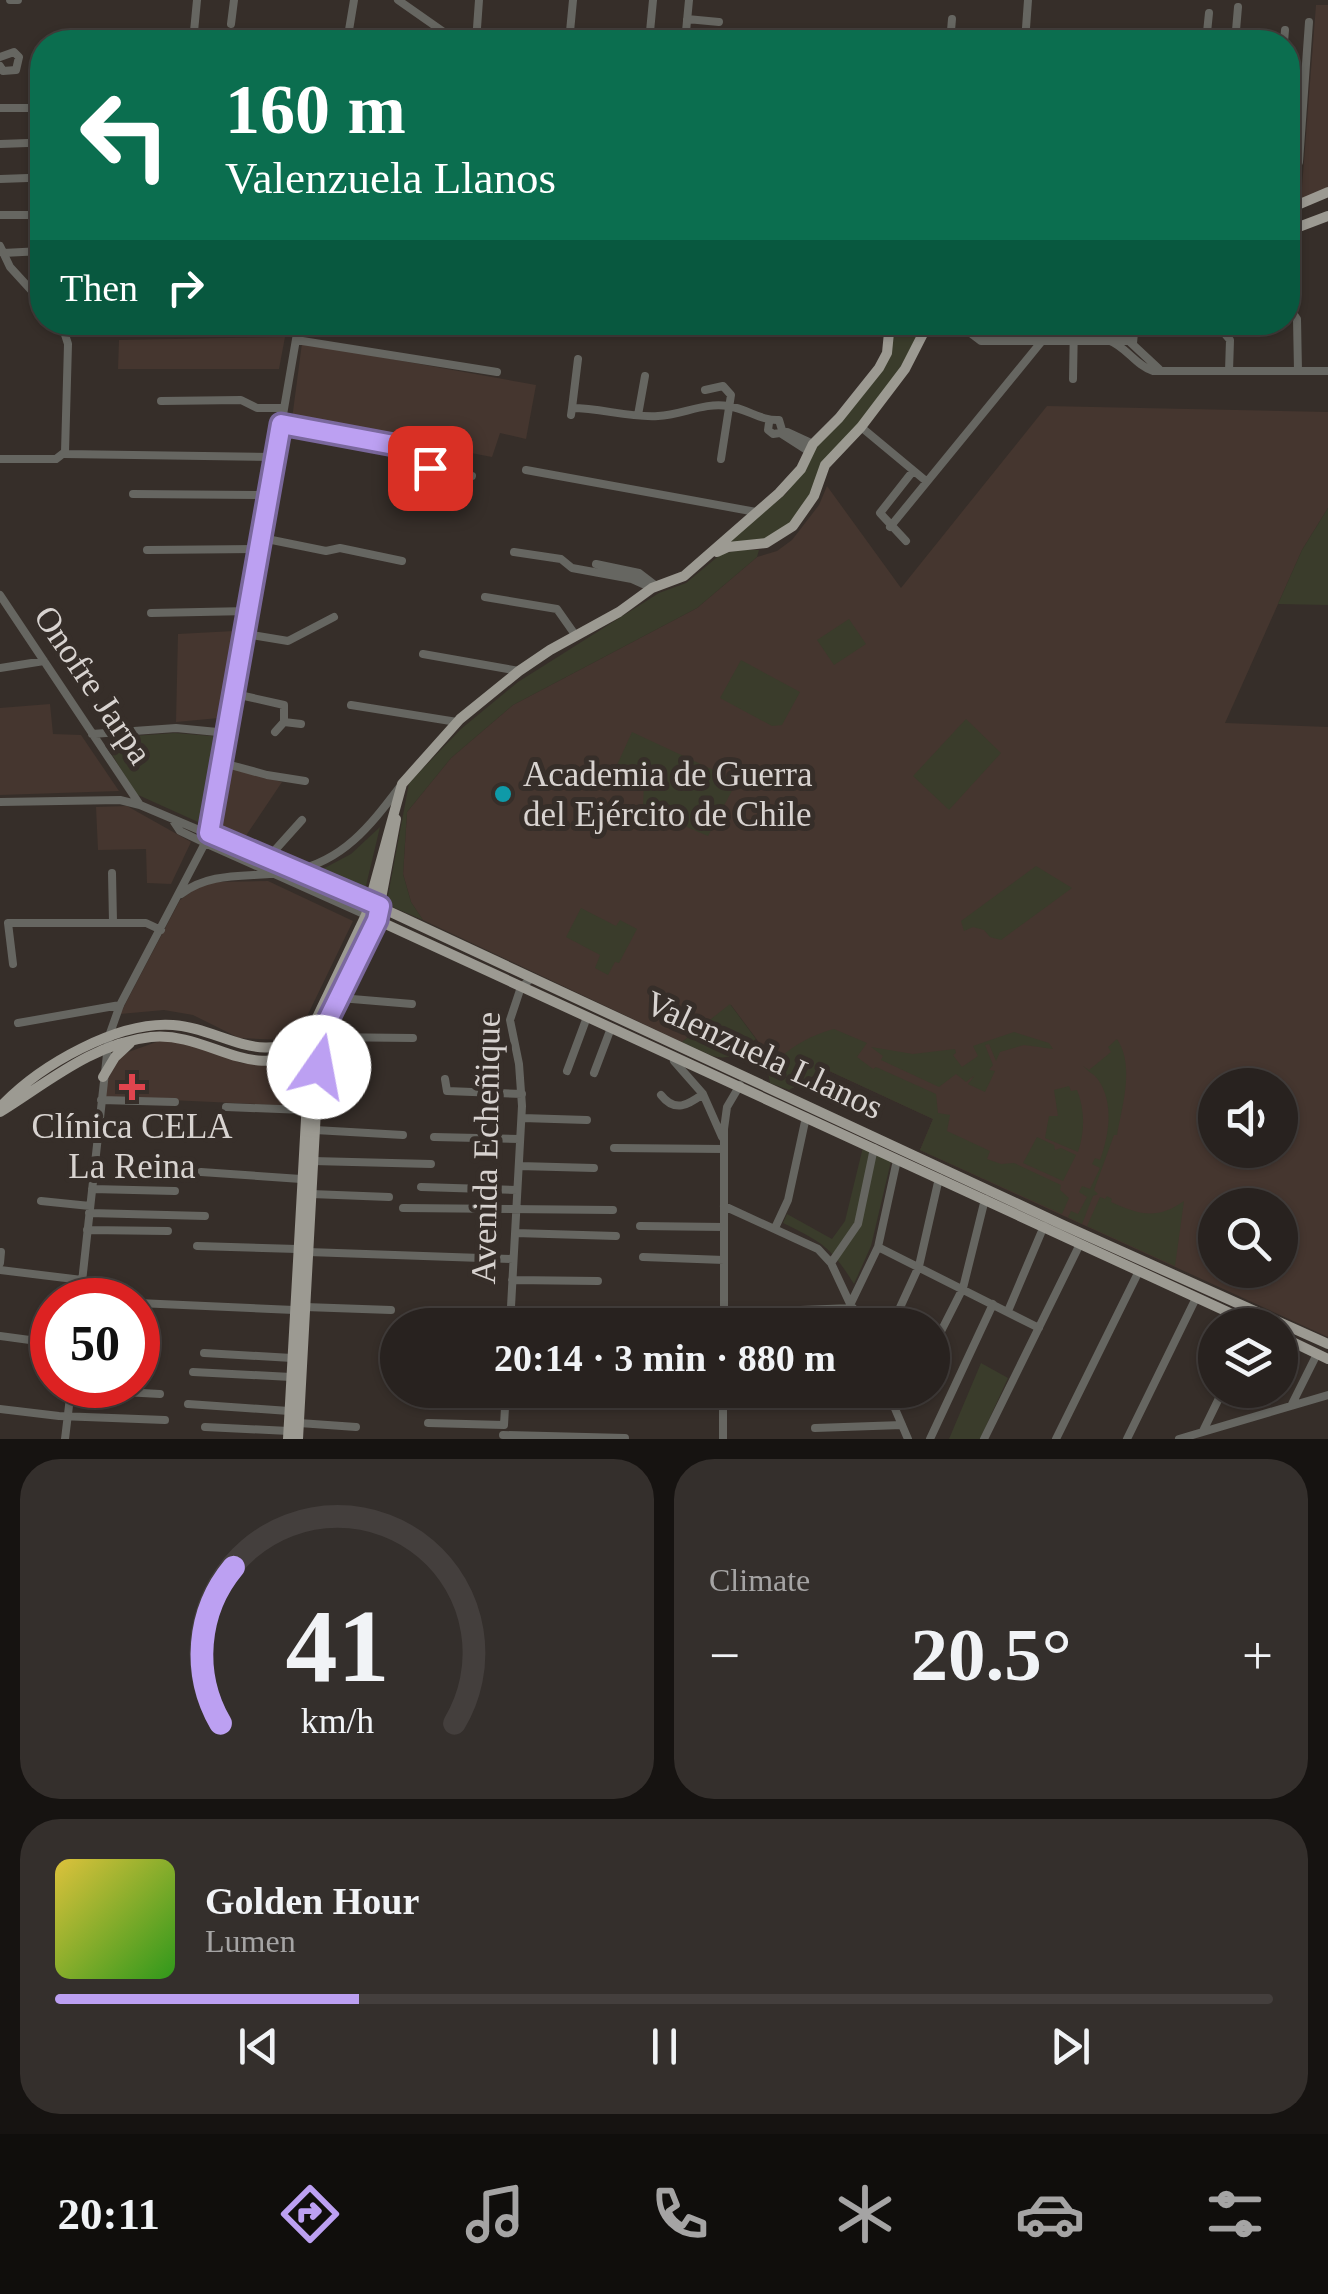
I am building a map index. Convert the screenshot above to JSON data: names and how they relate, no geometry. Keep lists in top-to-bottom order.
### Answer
{
  "streets": {
    "main road": ["Valenzuela Llanos"],
    "street": ["Onofre Jarpa", "Avenida Echeñique"]
  },
  "crossings": [
    ["Onofre Jarpa", "Valenzuela Llanos"],
    ["Valenzuela Llanos", "Avenida Echeñique"]
  ],
  "places": {
    "other": ["Academia de Guerra del Ejército de Chile"],
    "health": ["Clínica CELA La Reina"]
  },
  "page": {
    "turn": ["160 m", "Valenzuela Llanos"],
    "then": "Then",
    "limit": "50",
    "trip": "20:14 · 3 min · 880 m",
    "tile": "Climate",
    "heat": ["−", "20.5°", "+"],
    "song": ["Golden Hour", "Lumen"],
    "tabs": "20:11",
    "gauge": ["41", "km/h"]
  }
}
